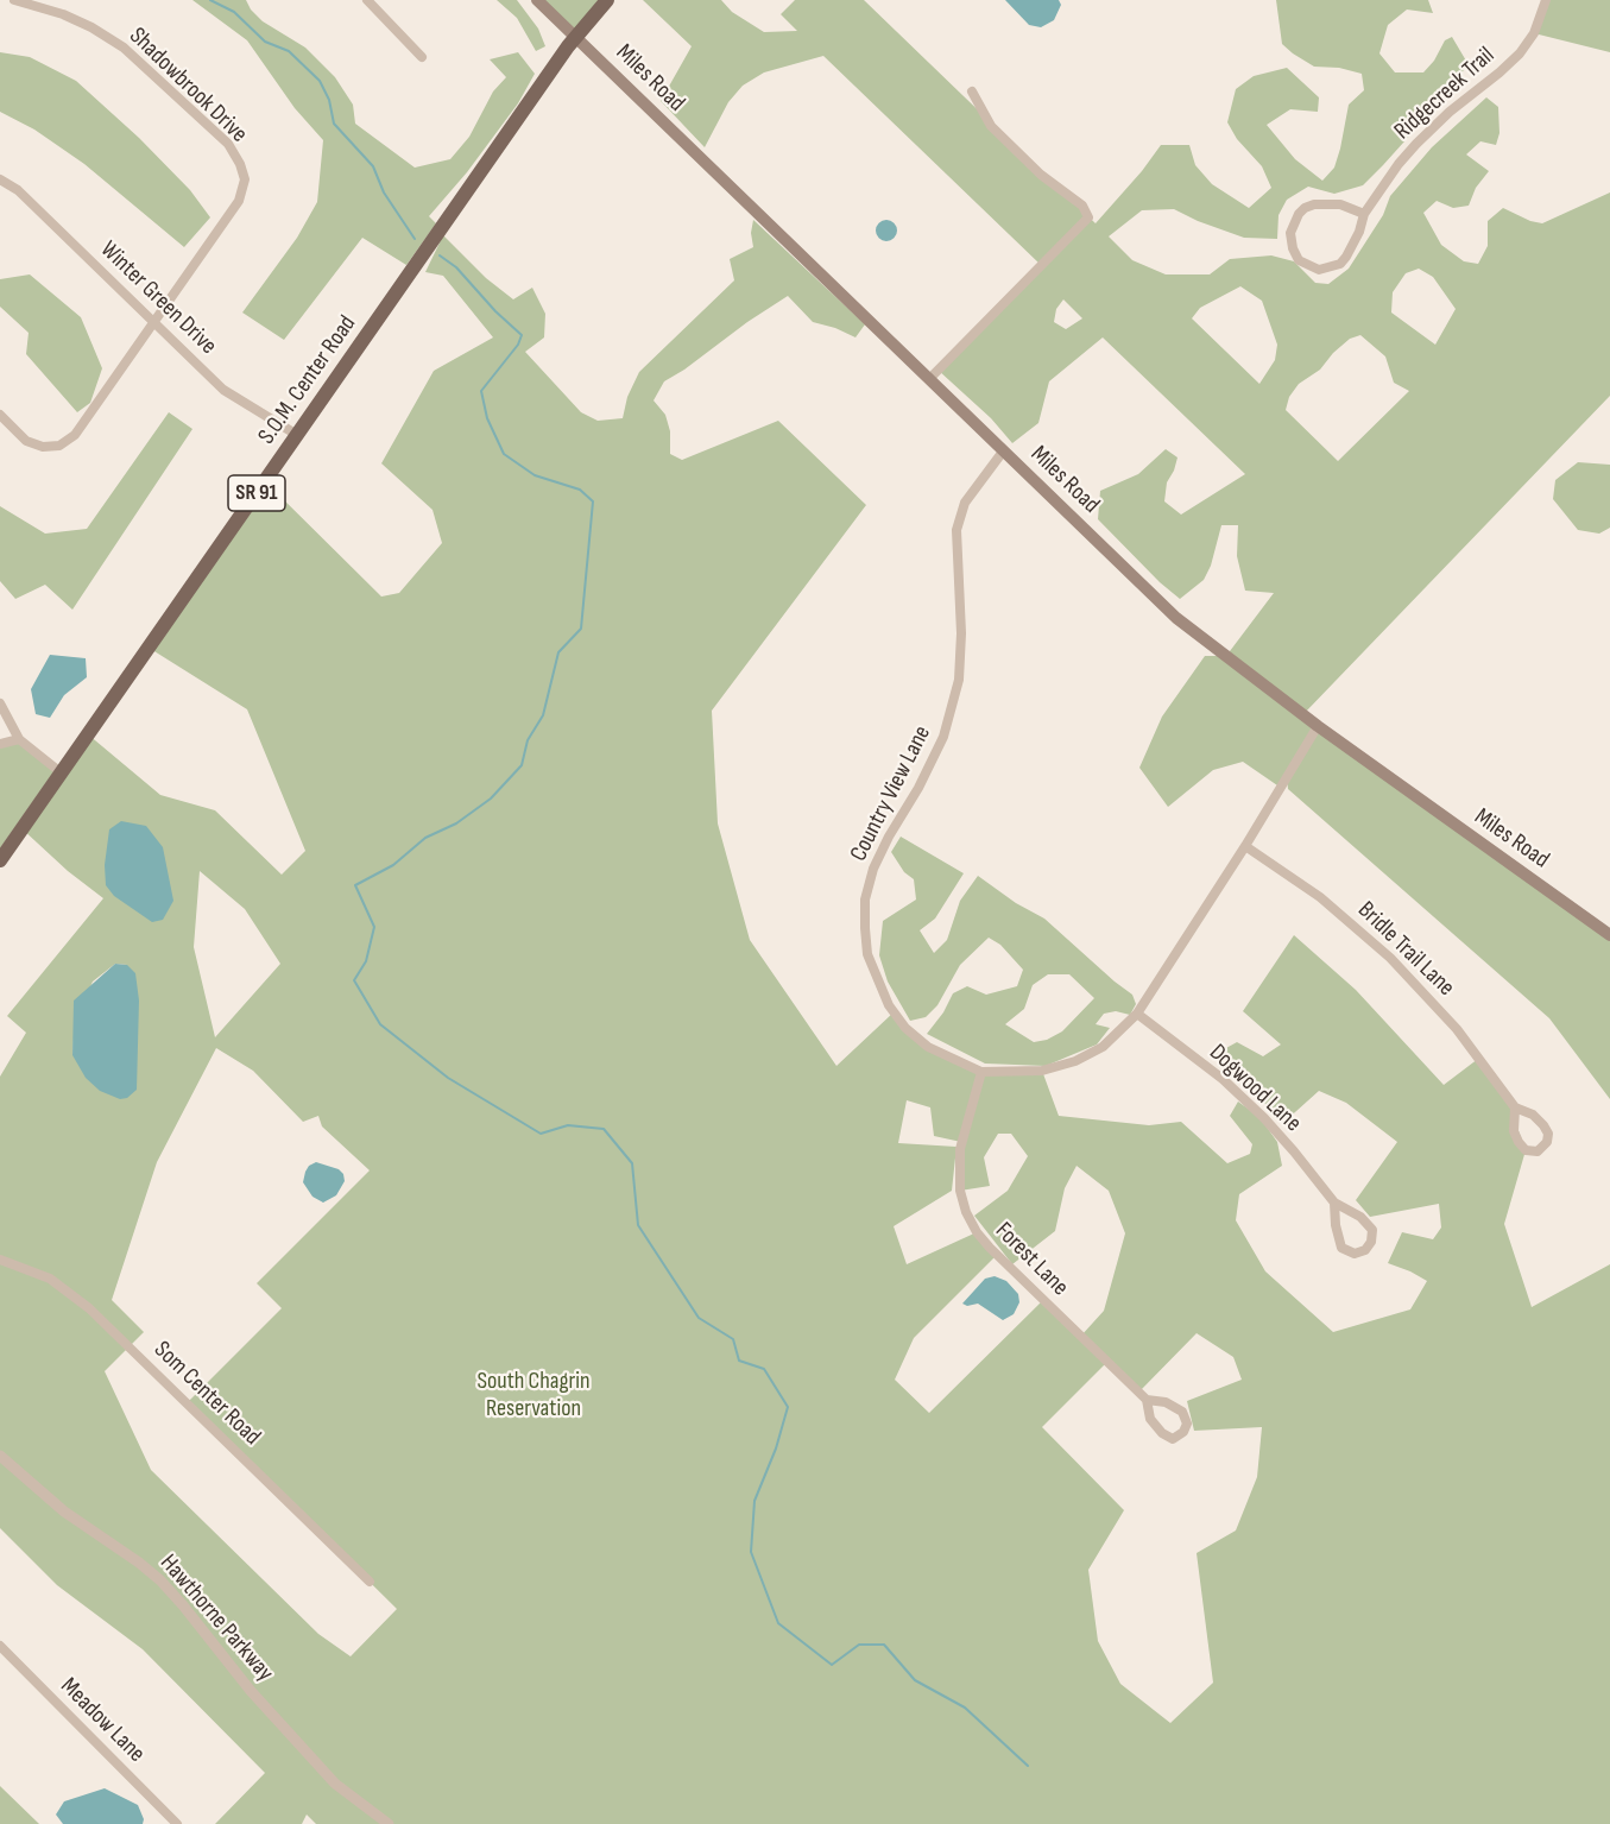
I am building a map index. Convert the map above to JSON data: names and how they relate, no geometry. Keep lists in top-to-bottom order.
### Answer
{
  "streets": {
    "main road": ["Miles Road", "S.O.M. Center Road", "SR 91"],
    "street": [
      "Shadowbrook Drive",
      "Ridgecreek Trail",
      "Winter Green Drive",
      "Country View Lane",
      "Bridle Trail Lane",
      "Dogwood Lane",
      "Forest Lane",
      "Som Center Road",
      "Hawthorne Parkway",
      "Meadow Lane"
    ]
  },
  "crossings": [
    ["Miles Road", "S.O.M. Center Road"],
    ["Miles Road", "Country View Lane"],
    ["Shadowbrook Drive", "Winter Green Drive"],
    ["Winter Green Drive", "S.O.M. Center Road"],
    ["Country View Lane", "Bridle Trail Lane"],
    ["Country View Lane", "Dogwood Lane"],
    ["Country View Lane", "Forest Lane"]
  ],
  "parks": ["South Chagrin Reservation"]
}
